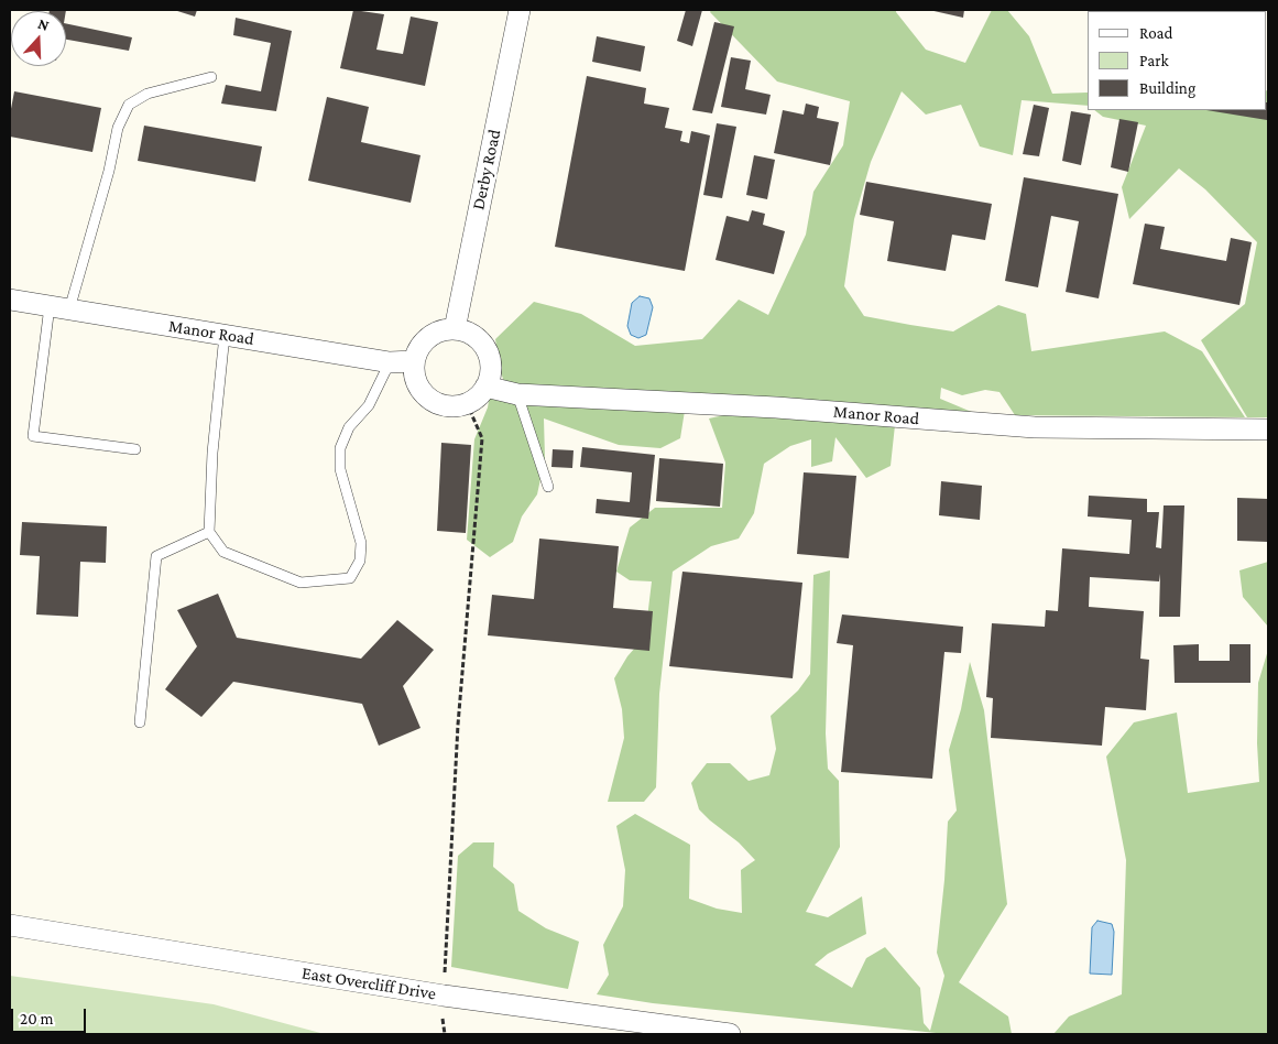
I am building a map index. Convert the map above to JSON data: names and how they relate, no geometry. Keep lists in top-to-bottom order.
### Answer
{
  "streets": {
    "street": ["Derby Road", "Manor Road", "East Overcliff Drive"]
  },
  "crossings": [
    ["Derby Road", "Manor Road"]
  ],
  "legend": ["Road", "Park", "Building"],
  "scale_bar": "20 m",
  "north": "top"
}
